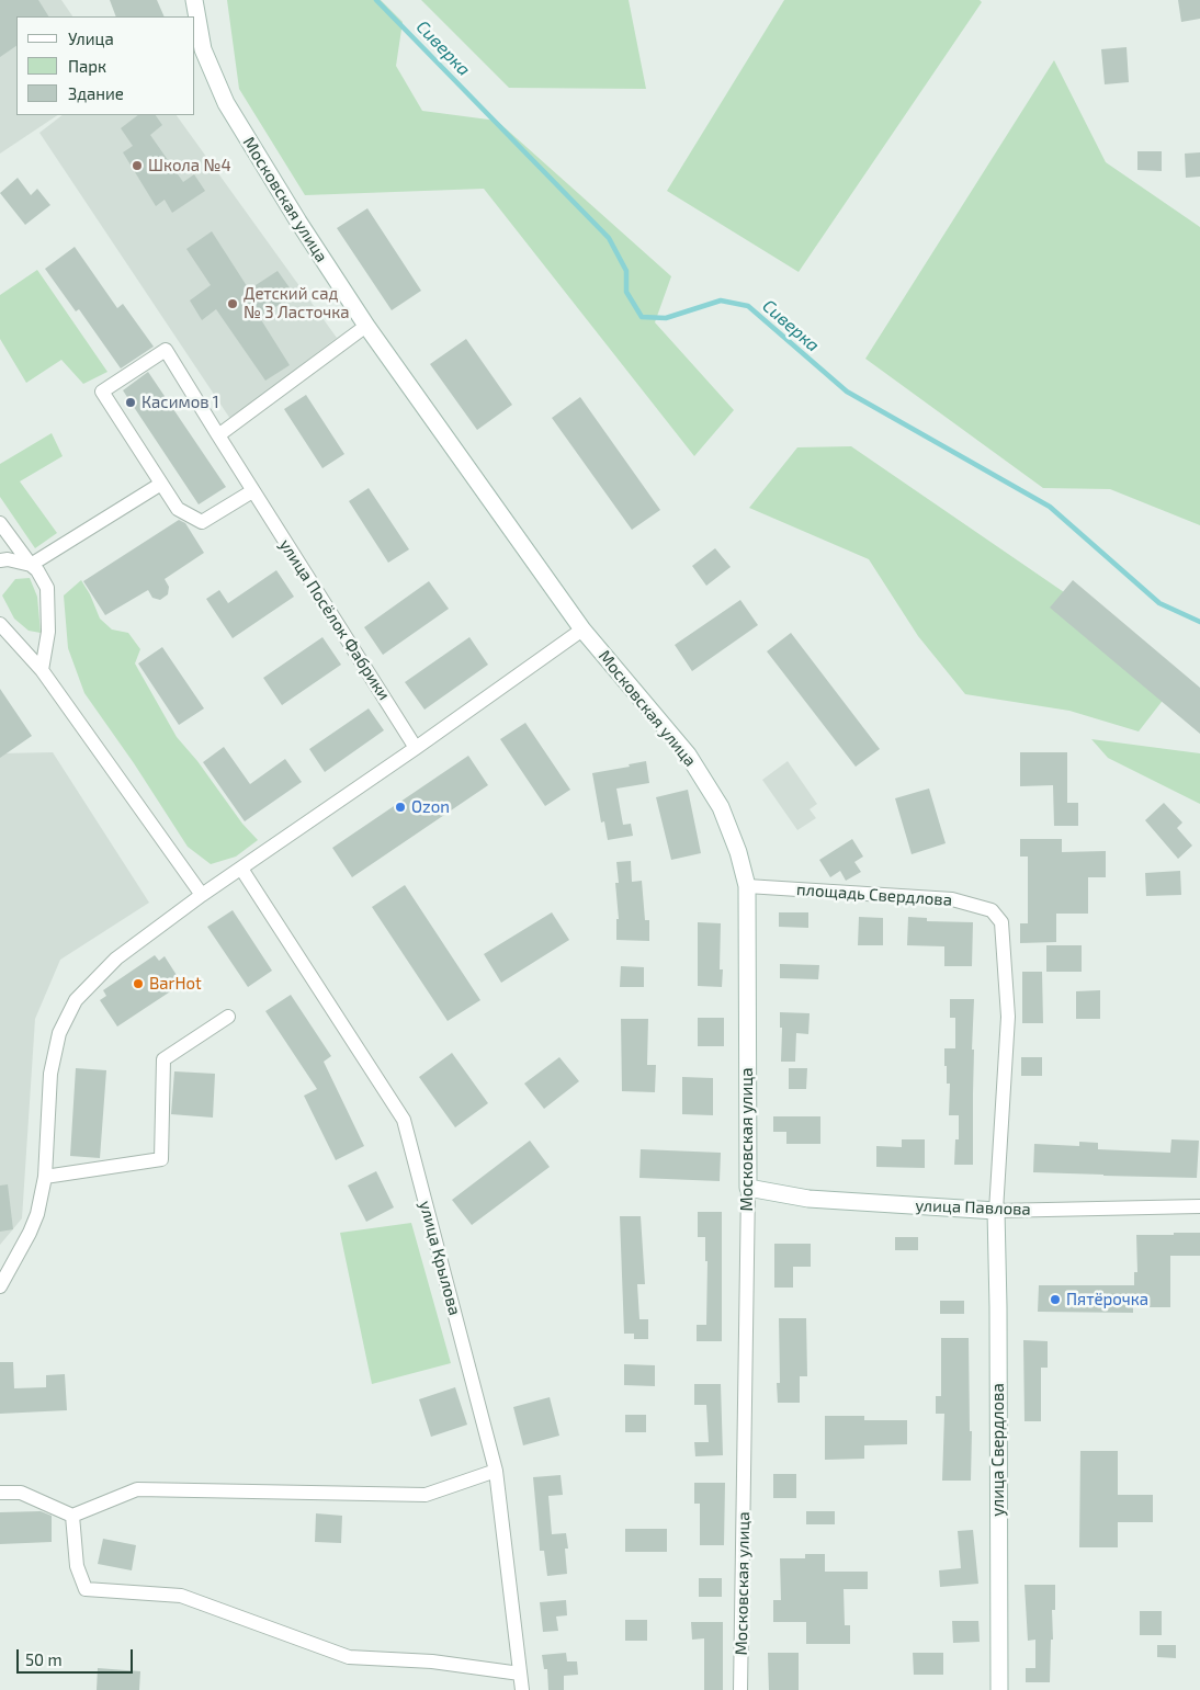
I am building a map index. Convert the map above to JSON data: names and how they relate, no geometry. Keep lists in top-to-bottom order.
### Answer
{
  "streets": {
    "main road": ["Московская улица", "улица Павлова", "улица Свердлова"],
    "street": ["улица Посёлок Фабрики", "площадь Свердлова", "улица Крылова"]
  },
  "crossings": [
    ["Московская улица", "площадь Свердлова"],
    ["Московская улица", "улица Павлова"],
    ["площадь Свердлова", "улица Павлова"],
    ["площадь Свердлова", "улица Свердлова"],
    ["улица Павлова", "улица Свердлова"]
  ],
  "water": ["Сиверка"],
  "places": [
    "Школа №4",
    "Детский сад № 3 Ласточка",
    "Касимов 1",
    "Ozon",
    "BarHot",
    "Пятёрочка"
  ],
  "legend": ["Улица", "Парк", "Здание"],
  "scale_bar": "50 m"
}
